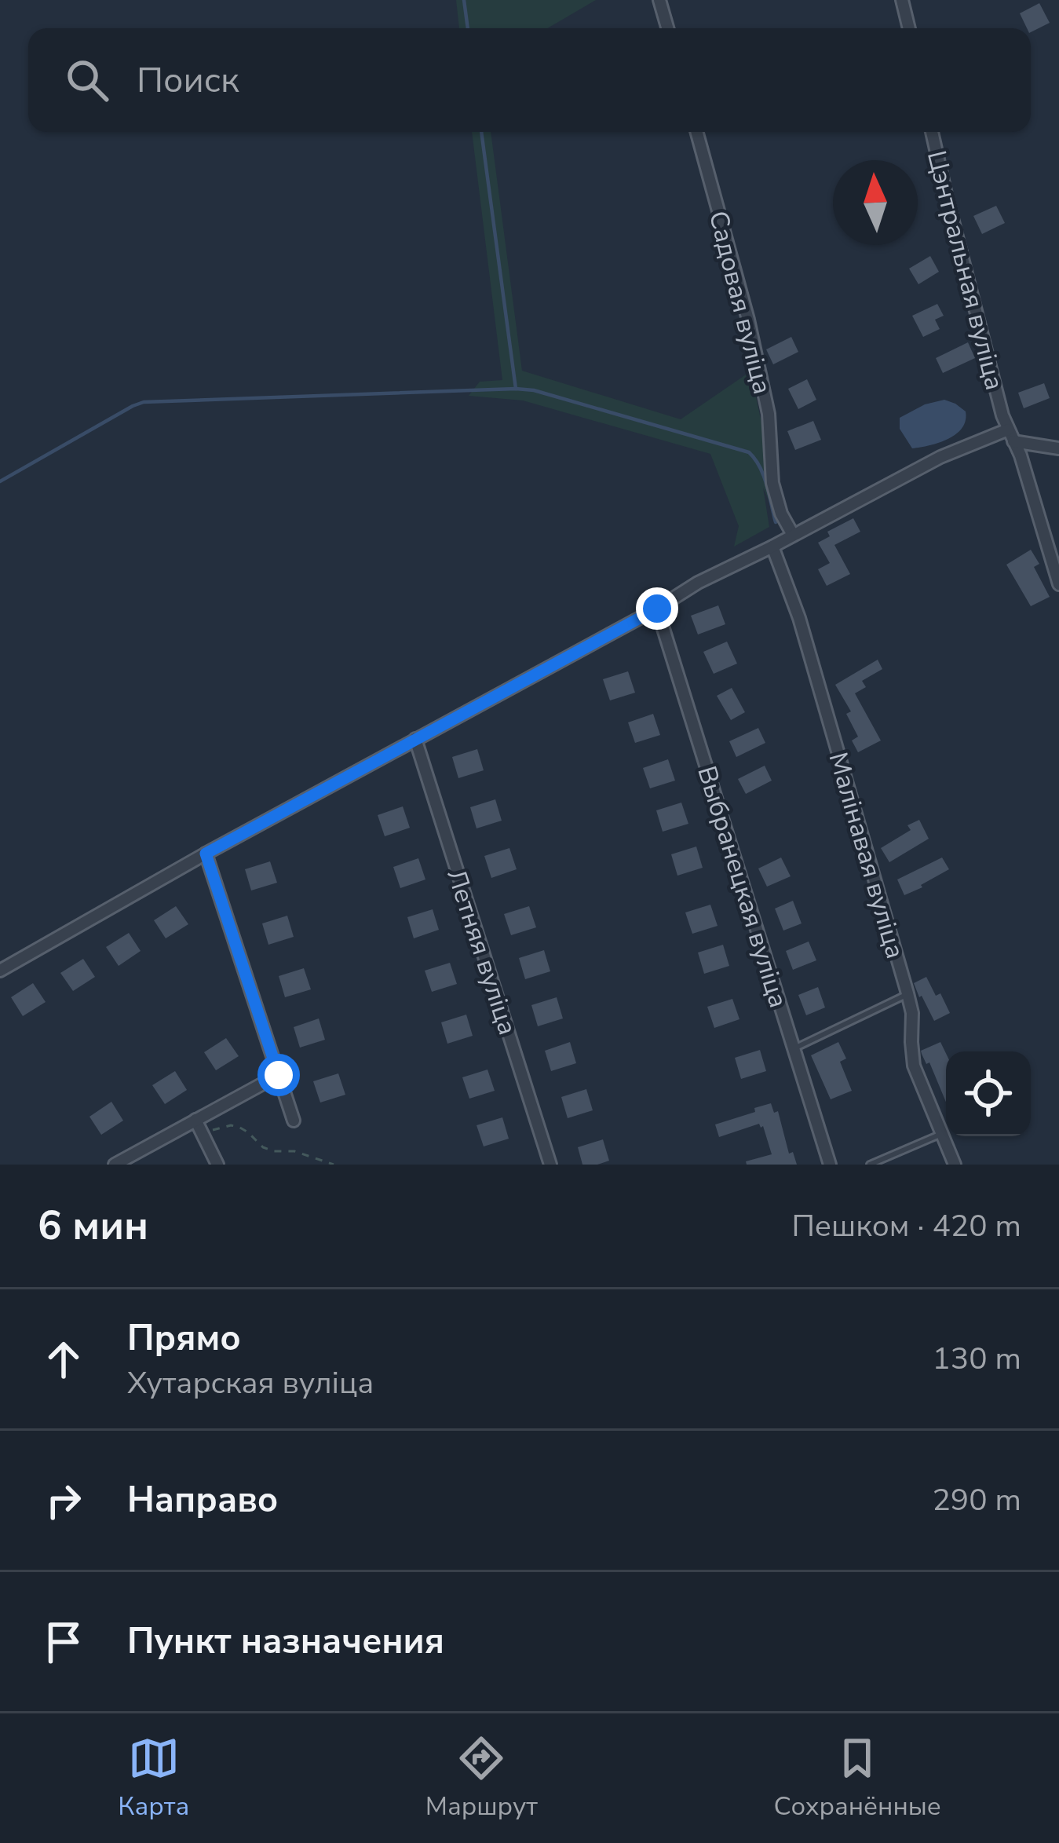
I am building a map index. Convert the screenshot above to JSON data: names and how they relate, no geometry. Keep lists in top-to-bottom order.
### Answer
{
  "streets": {
    "street": [
      "Цэнтральная вуліца",
      "Садовая вуліца",
      "Малінавая вуліца",
      "Выбранецкая вуліца",
      "Летняя вуліца"
    ]
  },
  "north": "top",
  "page": {
    "search": "Поиск",
    "heading": ["6 мин", "Пешком · 420 m"],
    "list": [
      ["Прямо", "Хутарская вуліца", "130 m"],
      ["Направо", "290 m"],
      "Пункт назначения"
    ],
    "nav": ["Карта", "Маршрут", "Сохранённые"]
  }
}
